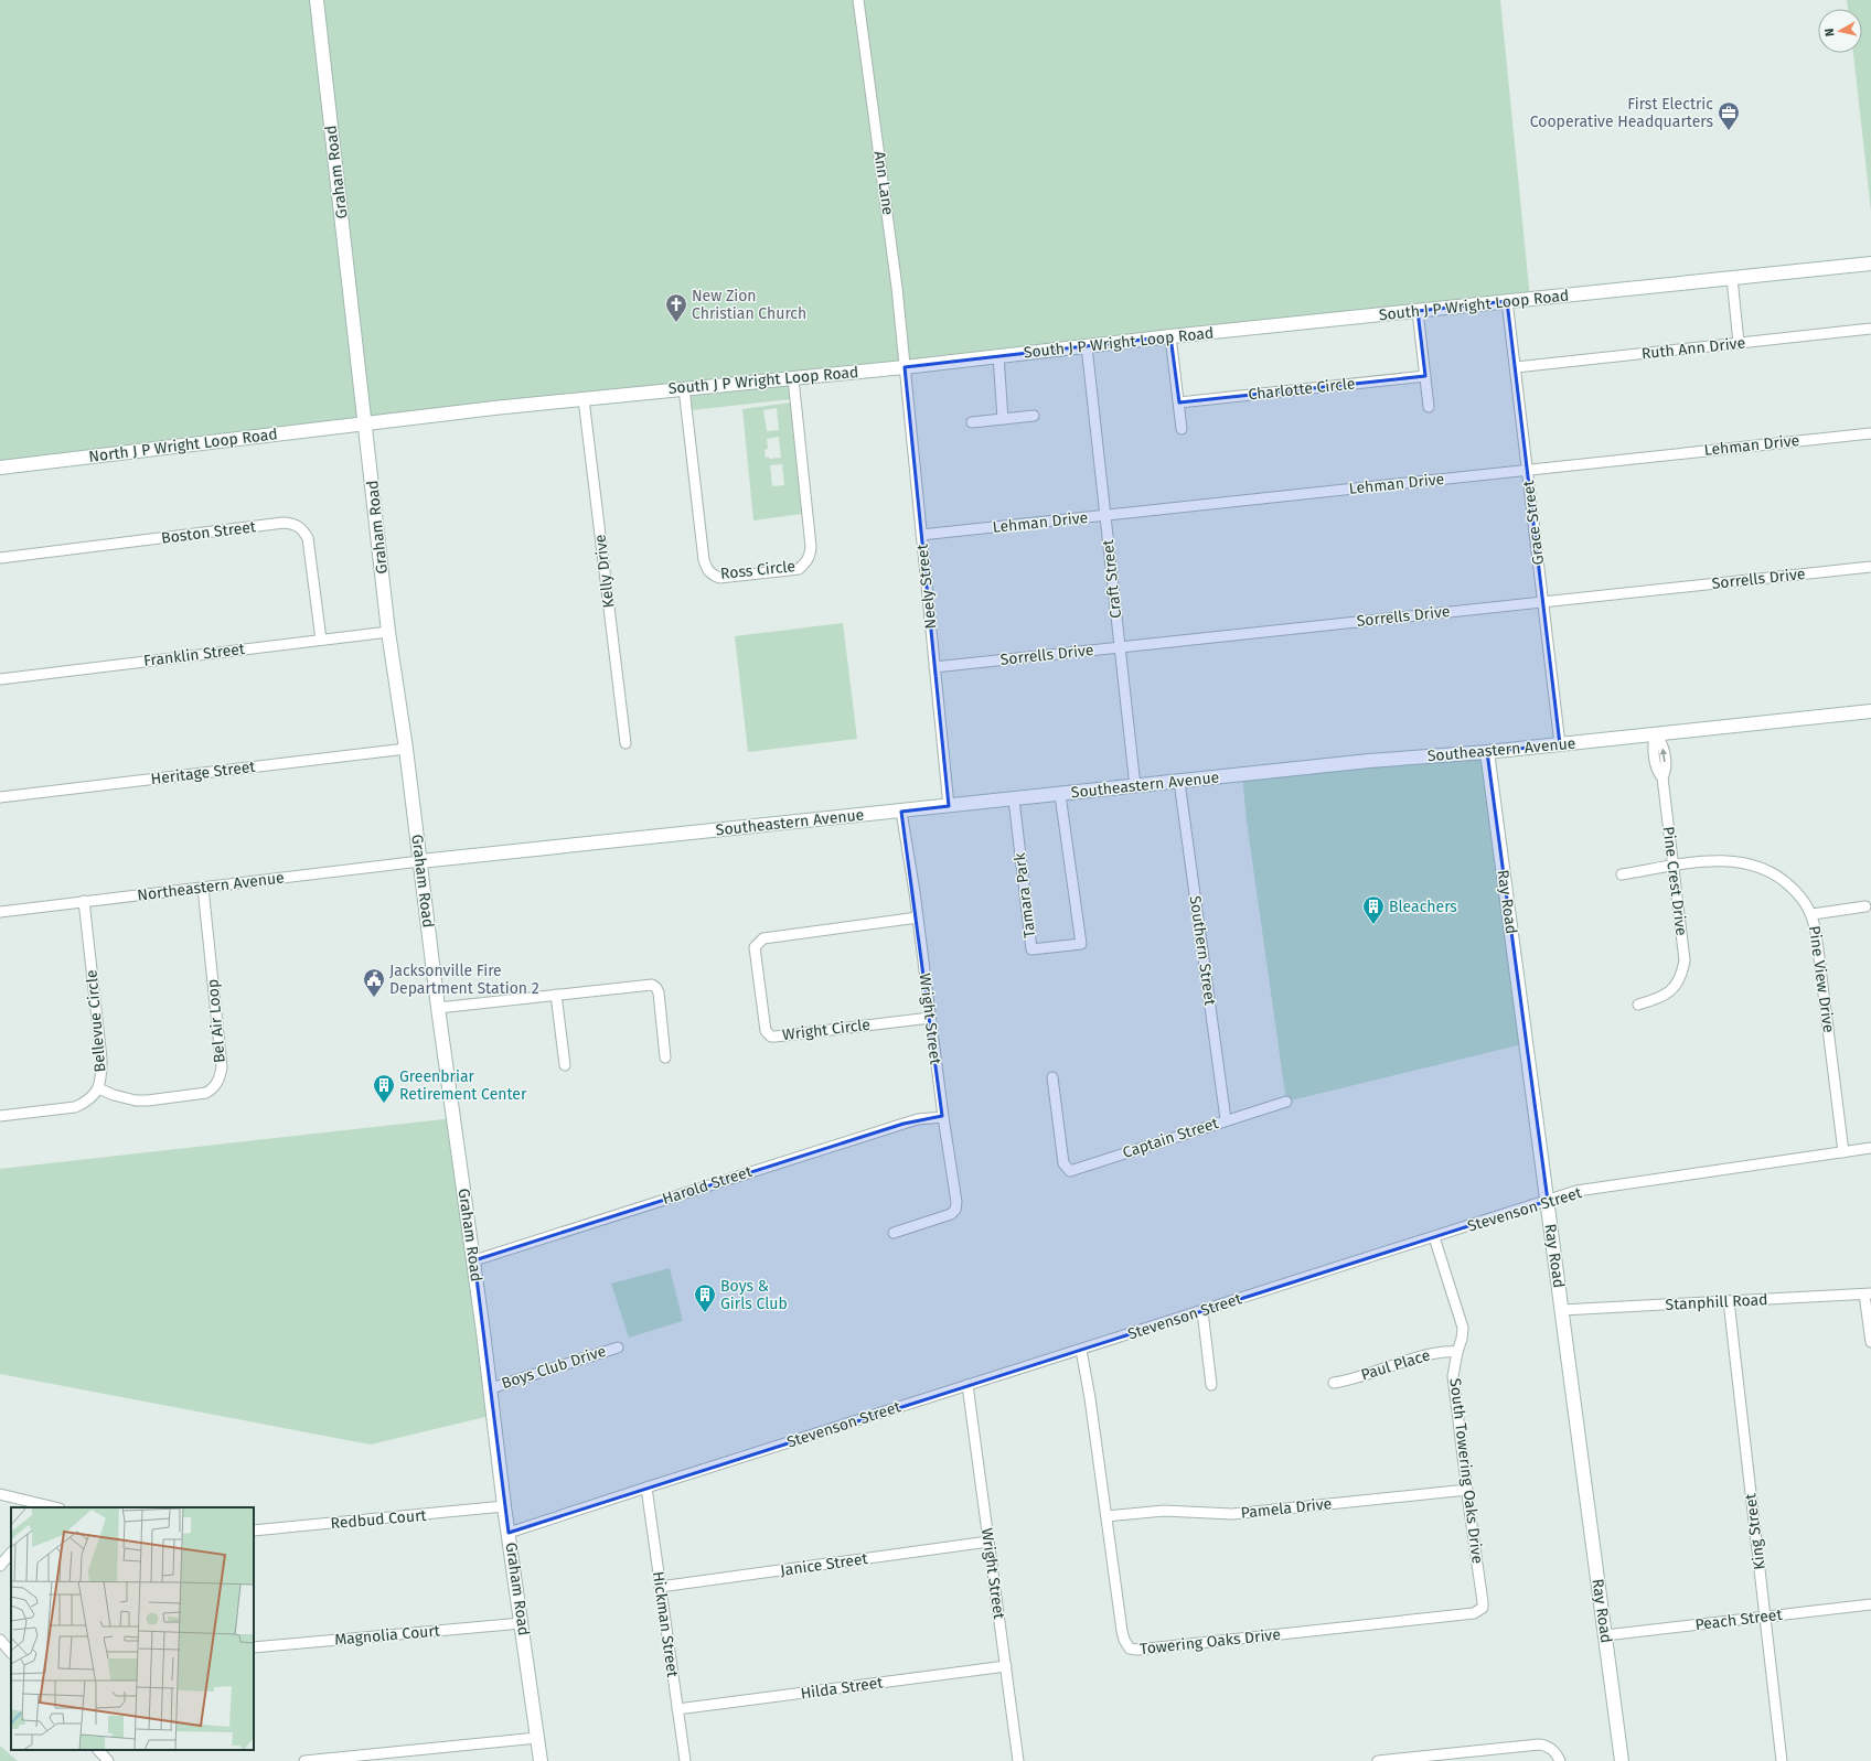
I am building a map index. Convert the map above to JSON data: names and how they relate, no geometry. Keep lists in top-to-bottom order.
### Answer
{
  "streets": {
    "main road": [
      "Graham Road",
      "South J P Wright Loop Road",
      "North J P Wright Loop Road",
      "Southeastern Avenue",
      "Ray Road"
    ],
    "street": [
      "Ann Lane",
      "Ruth Ann Drive",
      "Charlotte Circle",
      "Lehman Drive",
      "Grace Street",
      "Boston Street",
      "Ross Circle",
      "Kelly Drive",
      "Craft Street",
      "Sorrells Drive",
      "Neely Street",
      "Franklin Street",
      "Heritage Street",
      "Pine Crest Drive",
      "Northeastern Avenue",
      "Tamara Park",
      "Southern Street",
      "Pine View Drive",
      "Wright Street",
      "Bellevue Circle",
      "Bel Air Loop",
      "Wright Circle",
      "Captain Street",
      "Harold Street",
      "Stevenson Street",
      "Stanphill Road",
      "Paul Place",
      "Boys Club Drive",
      "South Towering Oaks Drive",
      "Pamela Drive",
      "Redbud Court",
      "King Street",
      "Janice Street",
      "Peach Street",
      "Hickman Street",
      "Magnolia Court",
      "Towering Oaks Drive",
      "Hilda Street"
    ]
  },
  "crossings": [
    ["Graham Road", "South J P Wright Loop Road"],
    ["Graham Road", "North J P Wright Loop Road"],
    ["Graham Road", "Franklin Street"],
    ["Graham Road", "Southeastern Avenue"],
    ["Graham Road", "Heritage Street"],
    ["Graham Road", "Northeastern Avenue"],
    ["Graham Road", "Harold Street"],
    ["Graham Road", "Stevenson Street"],
    ["Graham Road", "Boys Club Drive"],
    ["Graham Road", "Redbud Court"],
    ["Graham Road", "Magnolia Court"],
    ["Ann Lane", "South J P Wright Loop Road"],
    ["Ann Lane", "Neely Street"],
    ["South J P Wright Loop Road", "North J P Wright Loop Road"],
    ["South J P Wright Loop Road", "Grace Street"],
    ["South J P Wright Loop Road", "Ross Circle"],
    ["South J P Wright Loop Road", "Kelly Drive"],
    ["South J P Wright Loop Road", "Craft Street"],
    ["South J P Wright Loop Road", "Neely Street"],
    ["Ruth Ann Drive", "Grace Street"],
    ["Lehman Drive", "Grace Street"],
    ["Lehman Drive", "Craft Street"],
    ["Lehman Drive", "Neely Street"],
    ["Grace Street", "Sorrells Drive"],
    ["Grace Street", "Southeastern Avenue"],
    ["Boston Street", "Franklin Street"],
    ["Craft Street", "Sorrells Drive"],
    ["Craft Street", "Southeastern Avenue"],
    ["Sorrells Drive", "Neely Street"],
    ["Neely Street", "Southeastern Avenue"],
    ["Southeastern Avenue", "Pine Crest Drive"],
    ["Southeastern Avenue", "Northeastern Avenue"],
    ["Southeastern Avenue", "Tamara Park"],
    ["Southeastern Avenue", "Ray Road"],
    ["Southeastern Avenue", "Southern Street"],
    ["Southeastern Avenue", "Wright Street"],
    ["Pine Crest Drive", "Pine View Drive"],
    ["Northeastern Avenue", "Bellevue Circle"],
    ["Northeastern Avenue", "Bel Air Loop"],
    ["Ray Road", "Stevenson Street"],
    ["Ray Road", "Stanphill Road"],
    ["Ray Road", "Peach Street"],
    ["Southern Street", "Captain Street"],
    ["Pine View Drive", "Stevenson Street"],
    ["Wright Street", "Wright Circle"],
    ["Wright Street", "Harold Street"],
    ["Wright Street", "Stevenson Street"],
    ["Wright Street", "Janice Street"],
    ["Wright Street", "Hilda Street"],
    ["Bellevue Circle", "Bel Air Loop"],
    ["Stevenson Street", "South Towering Oaks Drive"],
    ["Stevenson Street", "Hickman Street"],
    ["Stevenson Street", "Towering Oaks Drive"],
    ["Stanphill Road", "King Street"],
    ["Paul Place", "South Towering Oaks Drive"],
    ["South Towering Oaks Drive", "Pamela Drive"],
    ["South Towering Oaks Drive", "Towering Oaks Drive"],
    ["Pamela Drive", "Towering Oaks Drive"],
    ["King Street", "Peach Street"],
    ["Janice Street", "Hickman Street"],
    ["Hickman Street", "Hilda Street"]
  ],
  "places": {
    "office": ["First Electric Cooperative Headquarters"],
    "church": ["New Zion Christian Church"],
    "building": ["Bleachers", "Greenbriar Retirement Center", "Boys & Girls Club"],
    "public building": ["Jacksonville Fire Department Station 2"]
  },
  "north": "left"
}
